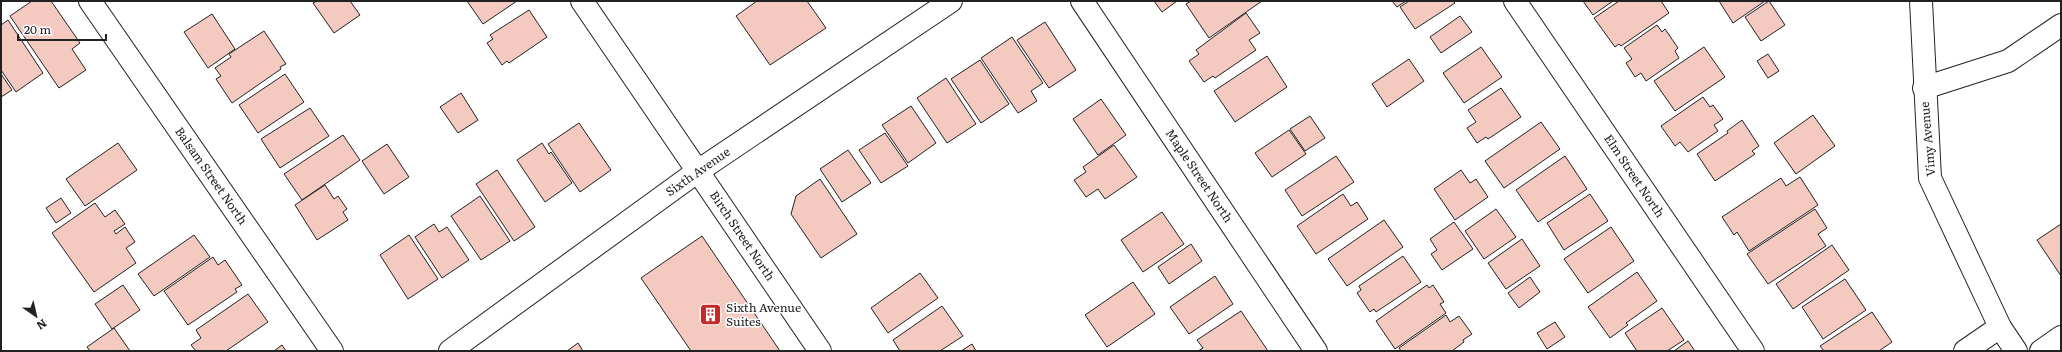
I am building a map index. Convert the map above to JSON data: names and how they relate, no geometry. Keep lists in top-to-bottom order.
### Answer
{
  "streets": {
    "street": [
      "Vimy Avenue",
      "Sixth Avenue",
      "Balsam Street North",
      "Maple Street North",
      "Elm Street North",
      "Birch Street North"
    ]
  },
  "crossings": [
    ["Sixth Avenue", "Birch Street North"]
  ],
  "places": {
    "building": ["Sixth Avenue Suites"]
  },
  "scale_bar": "20 m",
  "north": "bottom right"
}
